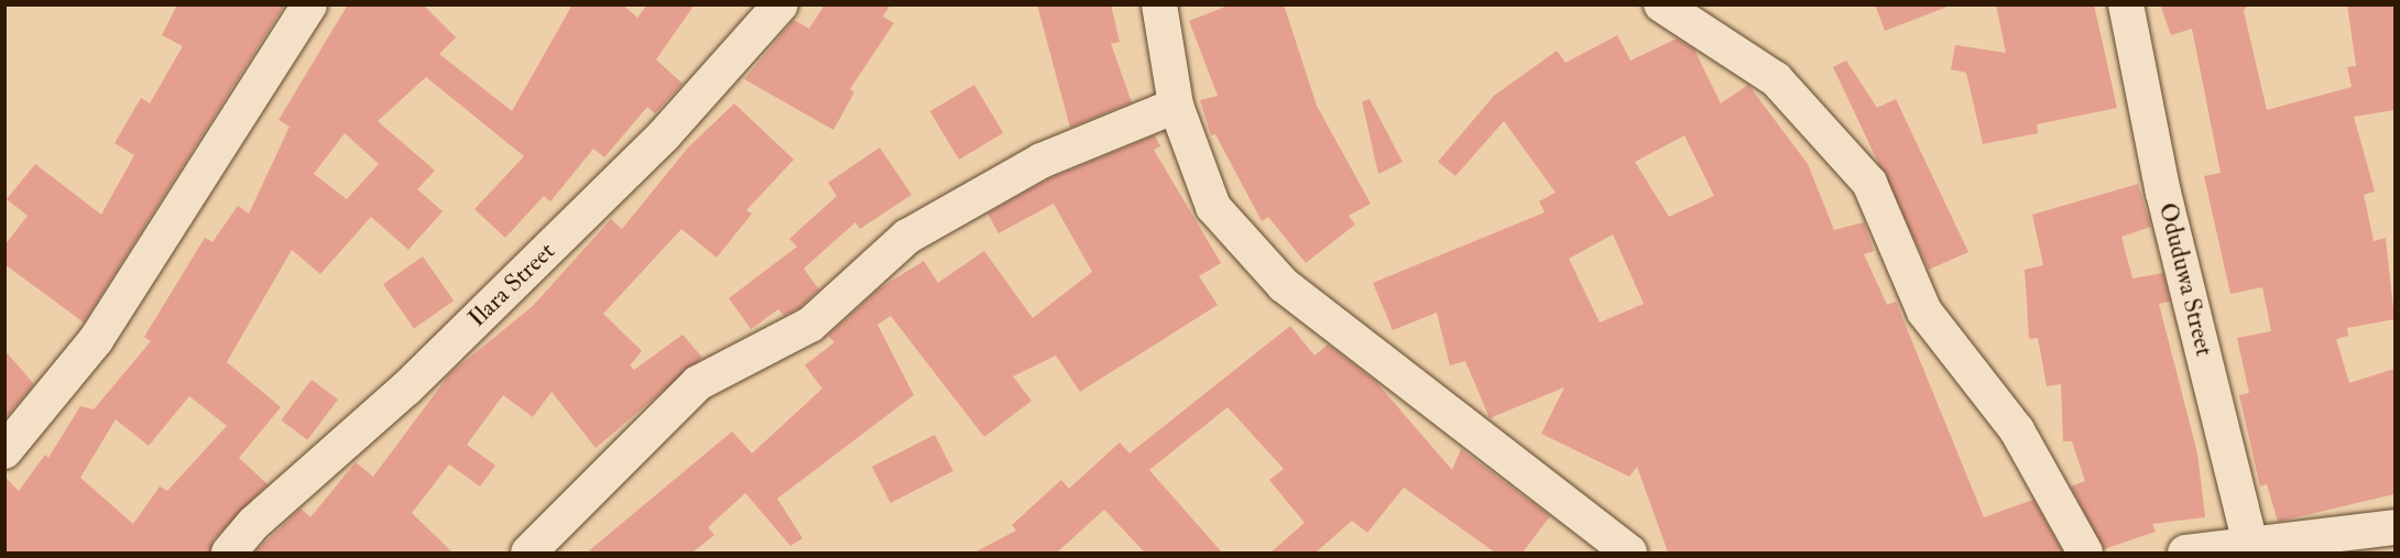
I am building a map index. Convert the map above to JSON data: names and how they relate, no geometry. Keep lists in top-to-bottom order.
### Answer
{
  "streets": {
    "street": ["Oduduwa Street", "Ilara Street"]
  }
}
